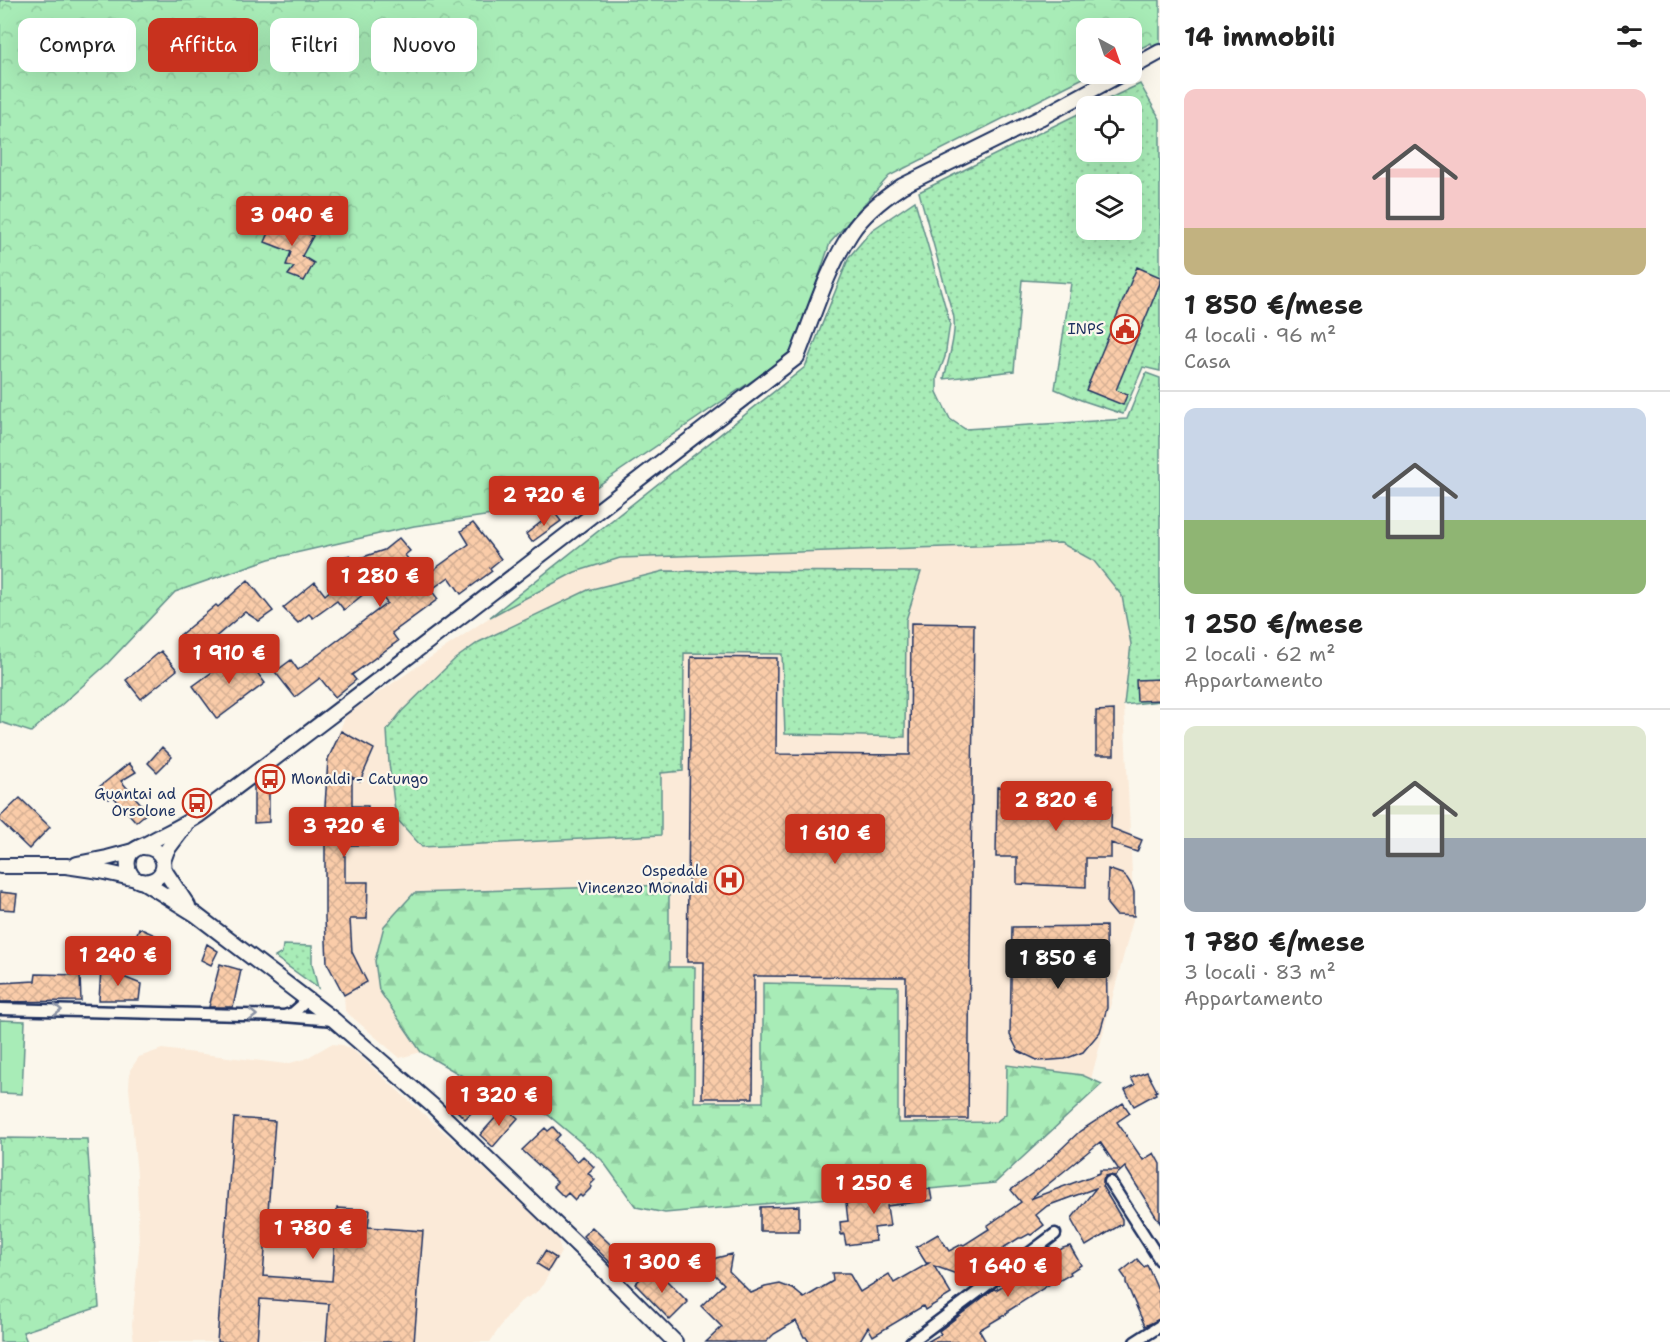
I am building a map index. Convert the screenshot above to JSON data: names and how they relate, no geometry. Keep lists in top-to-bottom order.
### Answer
{
  "places": {
    "public building": ["INPS"],
    "bus stop": ["Monaldi - Catungo", "Guantai ad Orsolone"],
    "hospital": ["Ospedale Vincenzo Monaldi"]
  },
  "north": "bottom right",
  "page": {
    "heading": "14 immobili",
    "chip": [
      "Compra",
      "Affitta",
      "Filtri",
      "Nuovo"
    ],
    "list": [
      {
        "name": "1 850 €/mese",
        "note": "4 locali · 96 m² · Casa"
      },
      {
        "name": "1 250 €/mese",
        "note": "2 locali · 62 m² · Appartamento"
      },
      {
        "name": "1 780 €/mese",
        "note": "3 locali · 83 m² · Appartamento"
      }
    ],
    "price": [
      "3 040 €",
      "2 720 €",
      "1 280 €",
      "1 910 €",
      "2 820 €",
      "3 720 €",
      "1 610 €",
      "1 240 €",
      "1 850 €",
      "1 320 €",
      "1 250 €",
      "1 780 €",
      "1 300 €",
      "1 640 €"
    ]
  }
}
